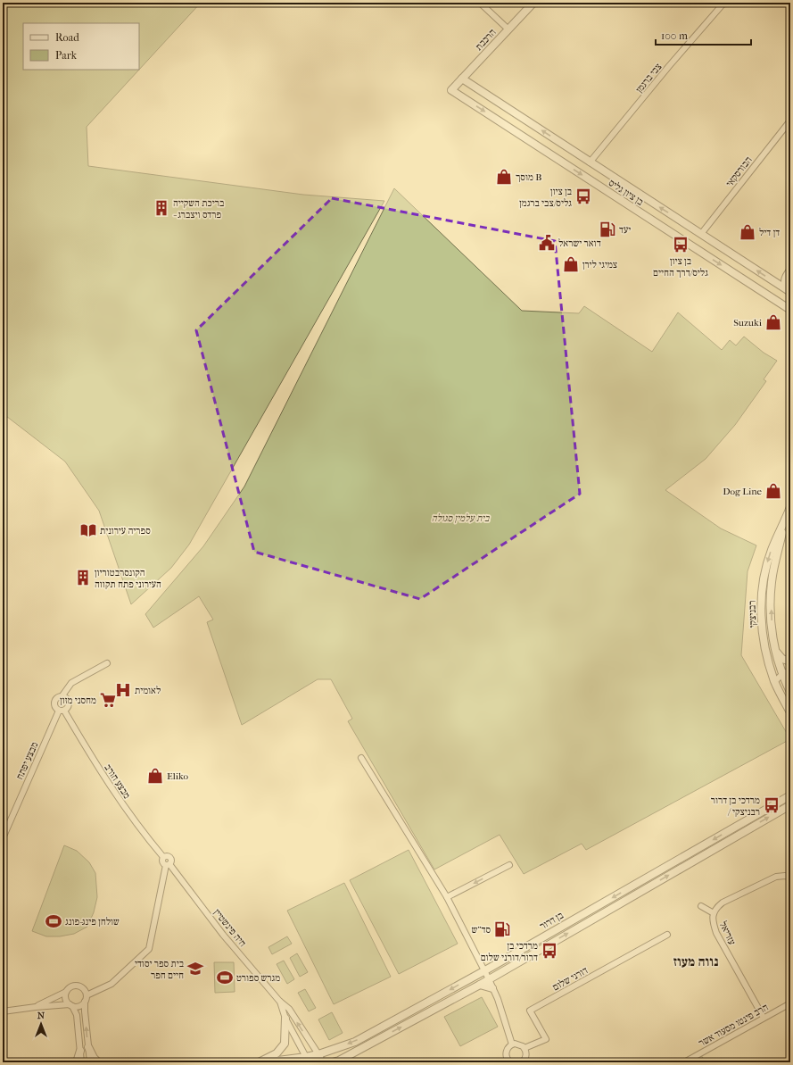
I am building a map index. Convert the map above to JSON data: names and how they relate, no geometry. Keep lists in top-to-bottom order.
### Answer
{
  "streets": {
    "street": [
      "הרכבת",
      "צבי ברגמן",
      "הבורסקאי",
      "בן ציון גליס",
      "רבניצקי",
      "מבצע יפתח",
      "מבצע חורב",
      "בן דרור",
      "חיה פינשטיין",
      "עזריאל",
      "דורני שלום",
      "הרב פינטו מסעוד אשר"
    ]
  },
  "crossings": [
    ["הרכבת", "בן ציון גליס"],
    ["צבי ברגמן", "בן ציון גליס"],
    ["הבורסקאי", "בן ציון גליס"],
    ["מבצע יפתח", "מבצע חורב"],
    ["מבצע חורב", "חיה פינשטיין"],
    ["בן דרור", "חיה פינשטיין"],
    ["עזריאל", "הרב פינטו מסעוד אשר"]
  ],
  "districts": ["נווה מעוז"],
  "parks": ["בית עלמין סגולה"],
  "places": {
    "shop": [
      "מוסך B",
      "דן דיל",
      "צמיגי לירן",
      "Suzuki",
      "Dog Line",
      "Eliko"
    ],
    "bus stop": [
      "בן ציון גליס/צבי ברגמן",
      "בן ציון גליס/דרך החיים",
      "מרדכי בן דרור / רבניצקי",
      "מרדכי בן דרור/דורני שלום"
    ],
    "building": ["בריכת השקייה - פרדס ויצברג", "הקונסרבטוריון העירוני פתח תקווה"],
    "fuel station": ["יעד", "סד\"ש"],
    "public building": ["דואר ישראל"],
    "library": ["ספריה עירונית"],
    "hospital": ["לאומית"],
    "supermarket": ["מחסני מזון"],
    "sports": ["שולחן פינג-פונג", "מגרש ספורט"],
    "school or university": ["בית ספר יסודי חיים חפר"]
  },
  "legend": ["Road", "Park"],
  "scale_bar": "100 m",
  "north": "top"
}
